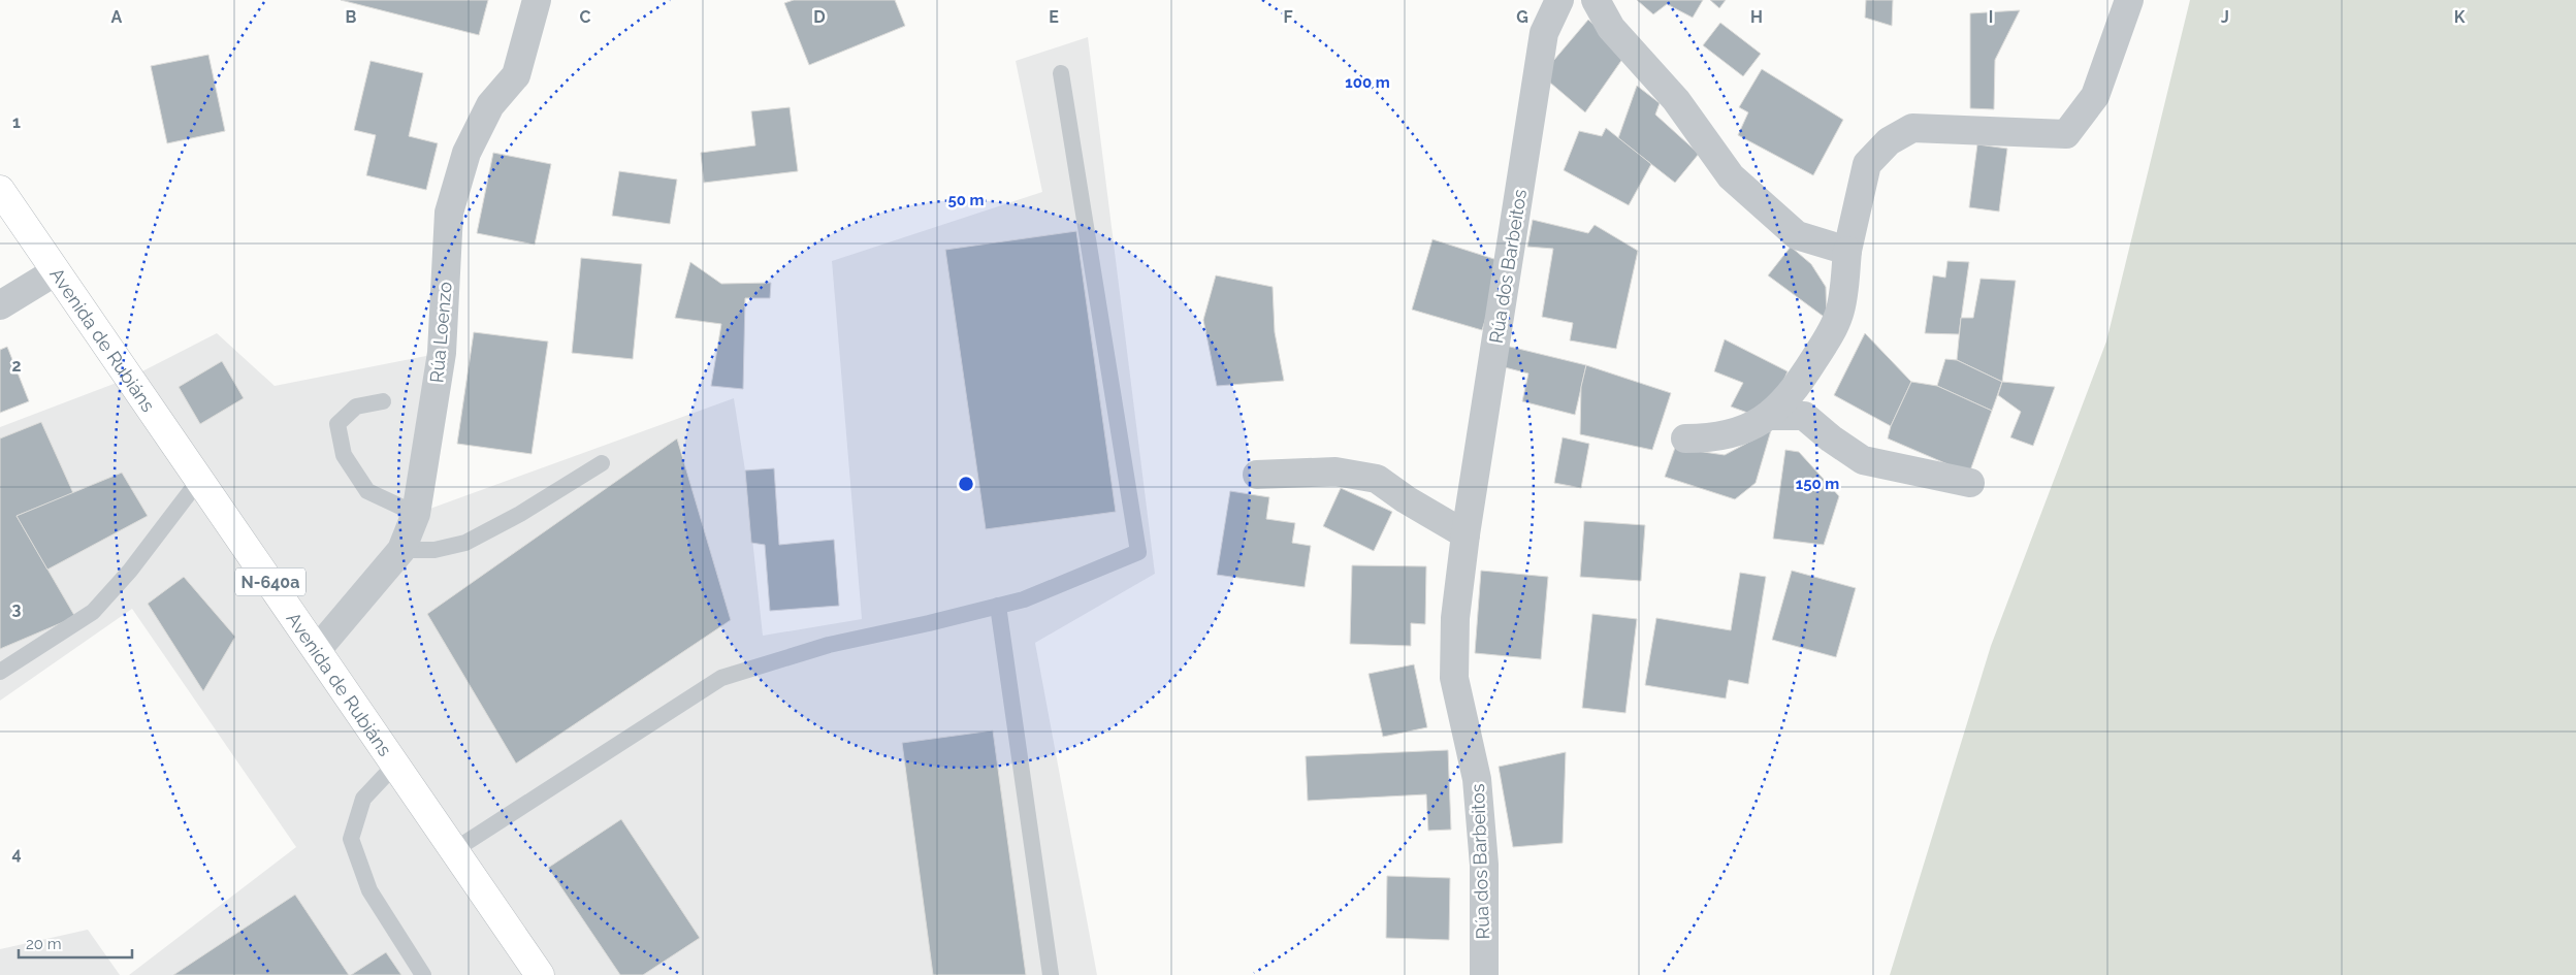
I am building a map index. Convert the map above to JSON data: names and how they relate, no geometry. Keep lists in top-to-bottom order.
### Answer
{
  "streets": {
    "main road": ["Avenida de Rubiáns", "N-640a"],
    "street": ["Rúa dos Barbeitos", "Rúa Loenzo"]
  },
  "crossings": [
    ["Rúa Loenzo", "Avenida de Rubiáns"]
  ],
  "scale_bar": "20 m",
  "grid": {
    "columns": [
      "A",
      "B",
      "C",
      "D",
      "E",
      "F",
      "G",
      "H",
      "I",
      "J",
      "K"
    ],
    "rows": [
      "1",
      "2",
      "3",
      "4"
    ]
  },
  "rings": ["100 m", "50 m", "150 m"]
}
